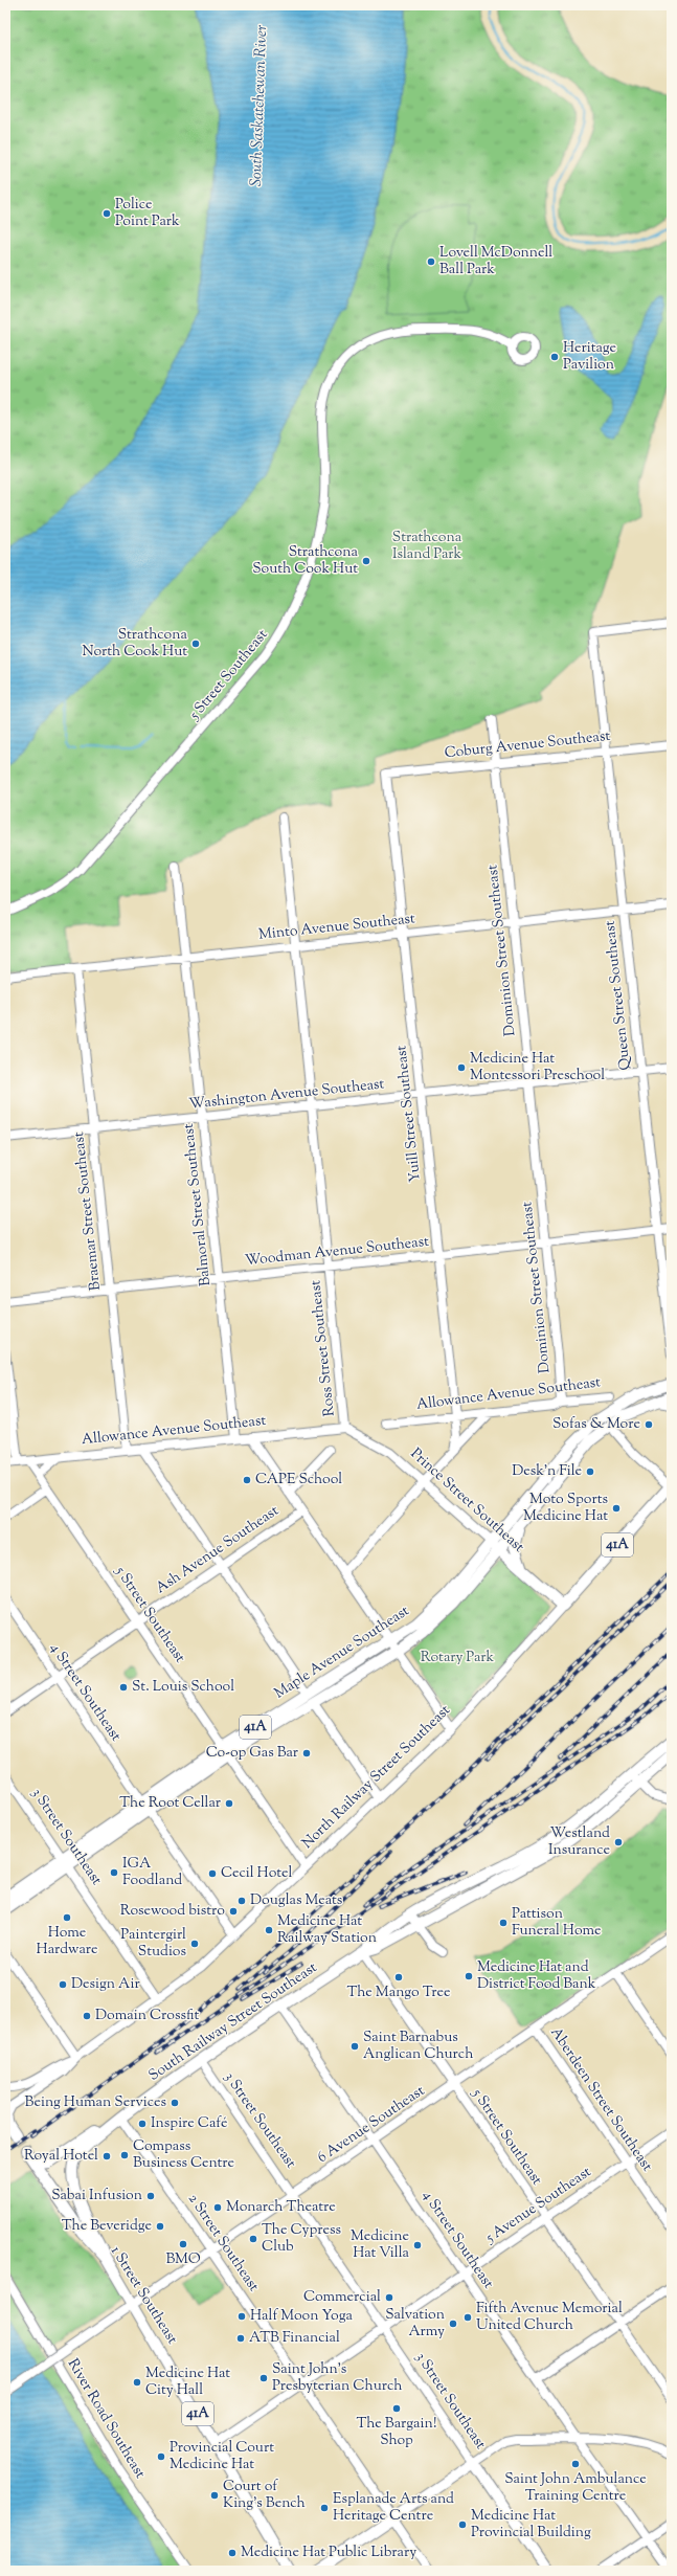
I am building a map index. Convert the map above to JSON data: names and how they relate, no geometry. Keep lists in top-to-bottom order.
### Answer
{
  "streets": {
    "main road": [
      "Prince Street Southeast",
      "41A",
      "Maple Avenue Southeast",
      "North Railway Street Southeast",
      "3 Street Southeast",
      "South Railway Street Southeast",
      "1 Street Southeast"
    ],
    "street": [
      "5 Street Southeast",
      "Coburg Avenue Southeast",
      "Minto Avenue Southeast",
      "Dominion Street Southeast",
      "Queen Street Southeast",
      "Washington Avenue Southeast",
      "Yuill Street Southeast",
      "Balmoral Street Southeast",
      "Braemar Street Southeast",
      "Woodman Avenue Southeast",
      "Ross Street Southeast",
      "Allowance Avenue Southeast",
      "Ash Avenue Southeast",
      "4 Street Southeast",
      "Aberdeen Street Southeast",
      "6 Avenue Southeast",
      "5 Avenue Southeast",
      "2 Street Southeast",
      "River Road Southeast"
    ]
  },
  "crossings": [
    ["5 Street Southeast", "Allowance Avenue Southeast"],
    ["5 Street Southeast", "Ash Avenue Southeast"],
    ["5 Street Southeast", "Maple Avenue Southeast"],
    ["5 Street Southeast", "North Railway Street Southeast"],
    ["5 Street Southeast", "South Railway Street Southeast"],
    ["5 Street Southeast", "6 Avenue Southeast"],
    ["5 Street Southeast", "5 Avenue Southeast"],
    ["Coburg Avenue Southeast", "Dominion Street Southeast"],
    ["Coburg Avenue Southeast", "Queen Street Southeast"],
    ["Coburg Avenue Southeast", "Yuill Street Southeast"],
    ["Minto Avenue Southeast", "Dominion Street Southeast"],
    ["Minto Avenue Southeast", "Queen Street Southeast"],
    ["Minto Avenue Southeast", "Yuill Street Southeast"],
    ["Minto Avenue Southeast", "Balmoral Street Southeast"],
    ["Minto Avenue Southeast", "Braemar Street Southeast"],
    ["Minto Avenue Southeast", "Ross Street Southeast"],
    ["Dominion Street Southeast", "Washington Avenue Southeast"],
    ["Dominion Street Southeast", "Woodman Avenue Southeast"],
    ["Dominion Street Southeast", "Allowance Avenue Southeast"],
    ["Queen Street Southeast", "Washington Avenue Southeast"],
    ["Queen Street Southeast", "Woodman Avenue Southeast"],
    ["Washington Avenue Southeast", "Yuill Street Southeast"],
    ["Washington Avenue Southeast", "Balmoral Street Southeast"],
    ["Washington Avenue Southeast", "Braemar Street Southeast"],
    ["Washington Avenue Southeast", "Ross Street Southeast"],
    ["Yuill Street Southeast", "Woodman Avenue Southeast"],
    ["Yuill Street Southeast", "Allowance Avenue Southeast"],
    ["Balmoral Street Southeast", "Woodman Avenue Southeast"],
    ["Balmoral Street Southeast", "Allowance Avenue Southeast"],
    ["Braemar Street Southeast", "Woodman Avenue Southeast"],
    ["Braemar Street Southeast", "Allowance Avenue Southeast"],
    ["Woodman Avenue Southeast", "Ross Street Southeast"],
    ["Ross Street Southeast", "Allowance Avenue Southeast"],
    ["Ross Street Southeast", "Prince Street Southeast"],
    ["Allowance Avenue Southeast", "Prince Street Southeast"],
    ["Prince Street Southeast", "Maple Avenue Southeast"],
    ["Prince Street Southeast", "North Railway Street Southeast"],
    ["Ash Avenue Southeast", "4 Street Southeast"],
    ["Maple Avenue Southeast", "4 Street Southeast"],
    ["Maple Avenue Southeast", "3 Street Southeast"],
    ["4 Street Southeast", "North Railway Street Southeast"],
    ["4 Street Southeast", "South Railway Street Southeast"],
    ["4 Street Southeast", "6 Avenue Southeast"],
    ["4 Street Southeast", "5 Avenue Southeast"],
    ["North Railway Street Southeast", "3 Street Southeast"],
    ["3 Street Southeast", "South Railway Street Southeast"],
    ["3 Street Southeast", "6 Avenue Southeast"],
    ["3 Street Southeast", "5 Avenue Southeast"],
    ["South Railway Street Southeast", "2 Street Southeast"],
    ["South Railway Street Southeast", "1 Street Southeast"],
    ["Aberdeen Street Southeast", "6 Avenue Southeast"],
    ["Aberdeen Street Southeast", "5 Avenue Southeast"],
    ["6 Avenue Southeast", "2 Street Southeast"],
    ["6 Avenue Southeast", "1 Street Southeast"],
    ["5 Avenue Southeast", "2 Street Southeast"],
    ["5 Avenue Southeast", "1 Street Southeast"]
  ],
  "water": ["South Saskatchewan River"],
  "parks": ["Strathcona Island Park", "Rotary Park"],
  "places": [
    "Police Point Park",
    "Lovell McDonnell Ball Park",
    "Heritage Pavilion",
    "Strathcona South Cook Hut",
    "Strathcona North Cook Hut",
    "Medicine Hat Montessori Preschool",
    "Sofas & More",
    "Desk'n File",
    "CAPE School",
    "Moto Sports Medicine Hat",
    "St. Louis School",
    "Co-op Gas Bar",
    "The Root Cellar",
    "Westland Insurance",
    "IGA Foodland",
    "Cecil Hotel",
    "Douglas Meats",
    "Rosewood bistro",
    "Home Hardware",
    "Pattison Funeral Home",
    "Medicine Hat Railway Station",
    "Paintergirl Studios",
    "Medicine Hat and District Food Bank",
    "The Mango Tree",
    "Design Air",
    "Domain Crossfit",
    "Saint Barnabus Anglican Church",
    "Being Human Services",
    "Inspire Café",
    "Compass Business Centre",
    "Royal Hotel",
    "Sabai Infusion",
    "Monarch Theatre",
    "The Beveridge",
    "The Cypress Club",
    "BMO",
    "Medicine Hat Villa",
    "Commercial",
    "Half Moon Yoga",
    "Fifth Avenue Memorial United Church",
    "Salvation Army",
    "ATB Financial",
    "Saint John's Presbyterian Church",
    "Medicine Hat City Hall",
    "The Bargain! Shop",
    "Provincial Court Medicine Hat",
    "Saint John Ambulance Training Centre",
    "Court of King's Bench",
    "Esplanade Arts and Heritage Centre",
    "Medicine Hat Provincial Building",
    "Medicine Hat Public Library"
  ]
}
